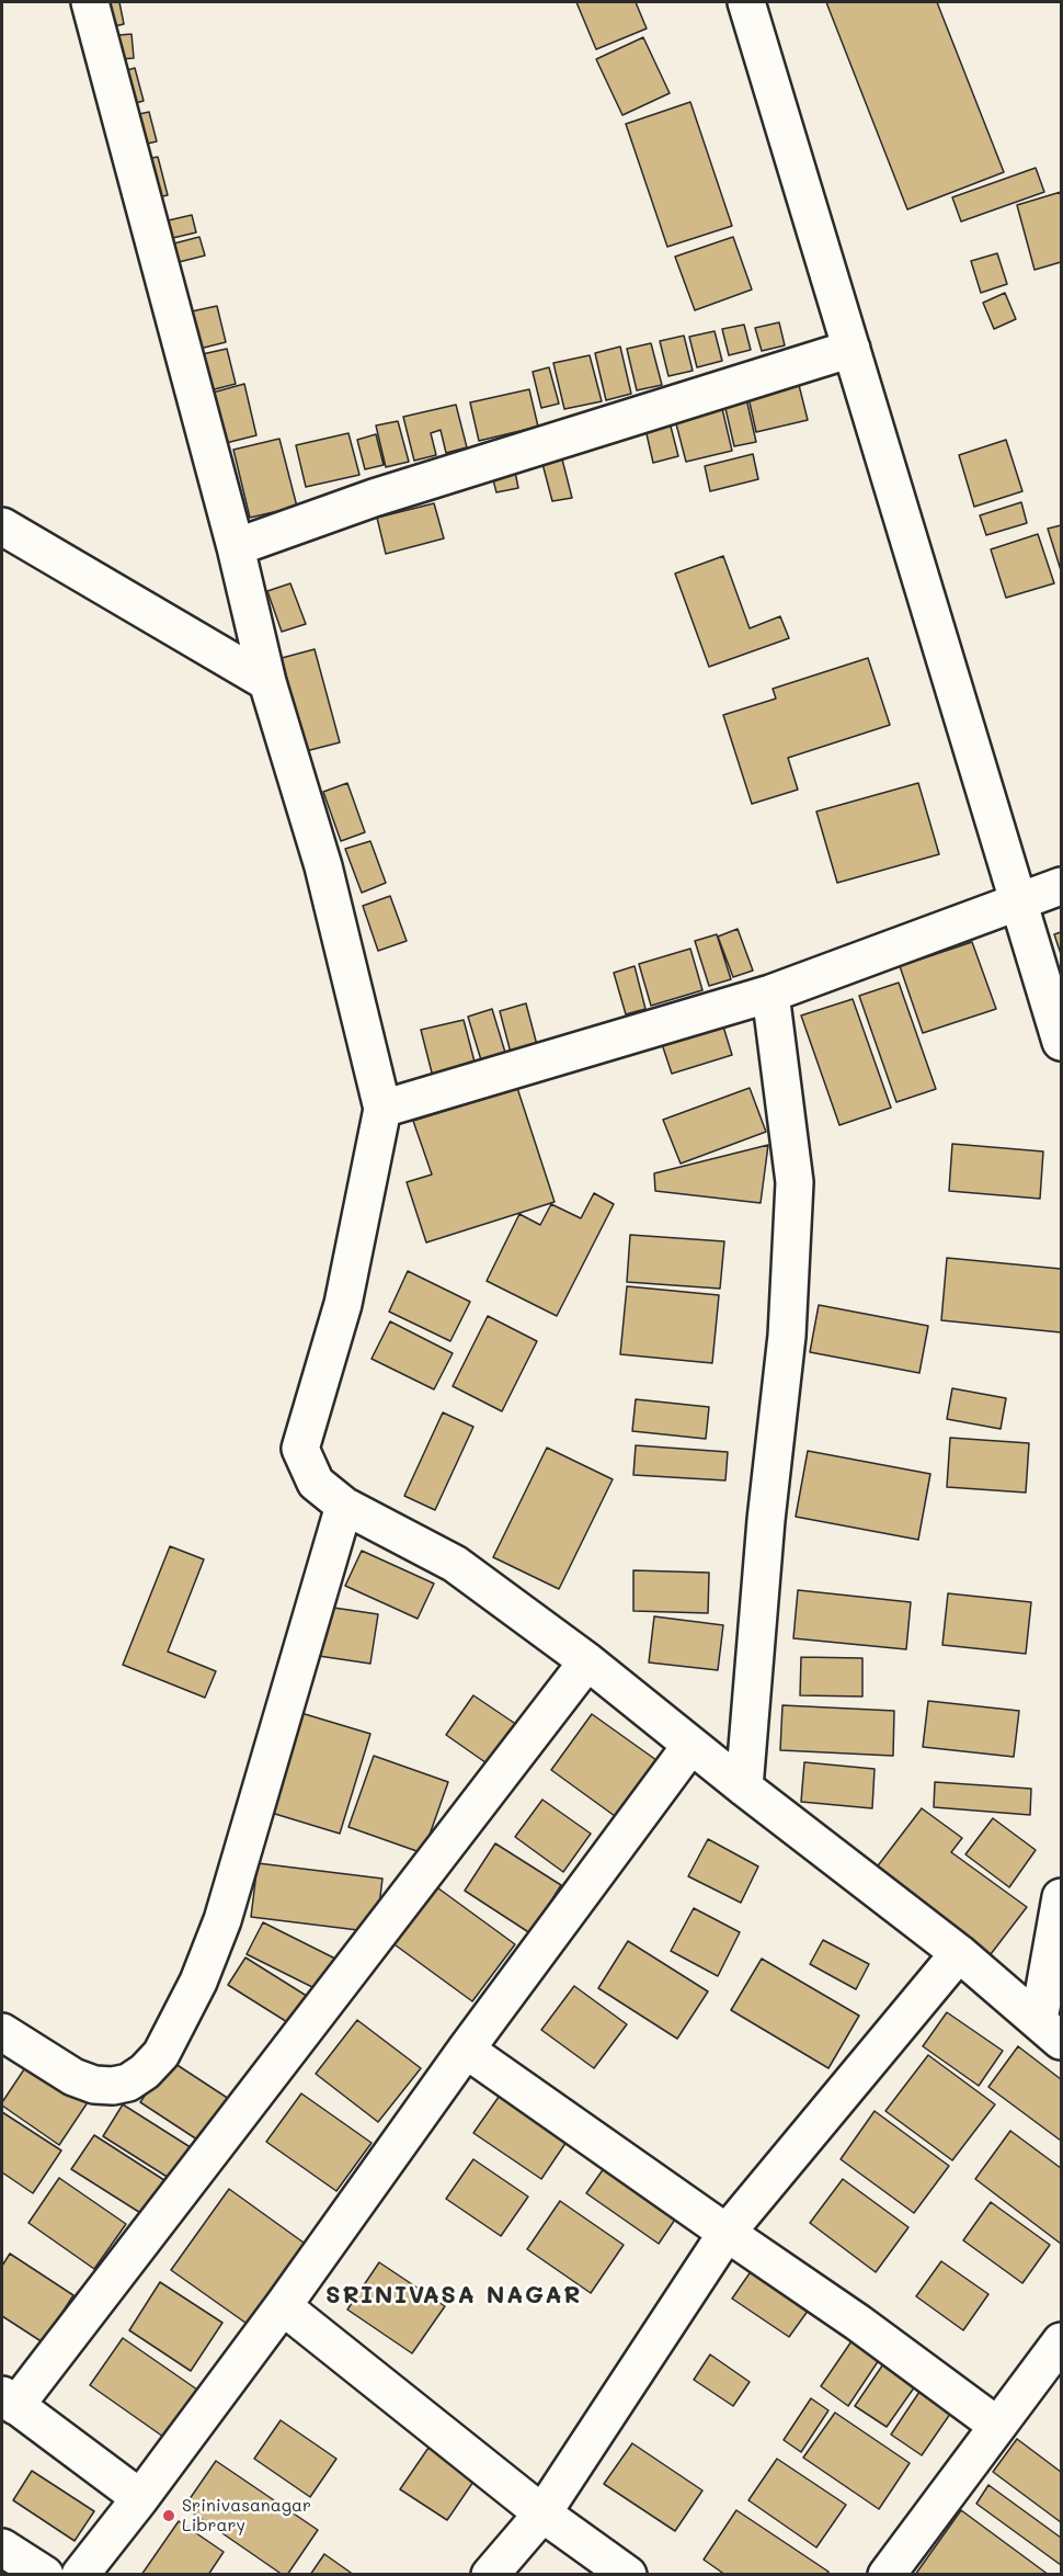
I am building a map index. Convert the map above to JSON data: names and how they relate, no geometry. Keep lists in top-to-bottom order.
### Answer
{
  "districts": ["SRINIVASA NAGAR"],
  "places": ["Srinivasanagar Library"]
}
